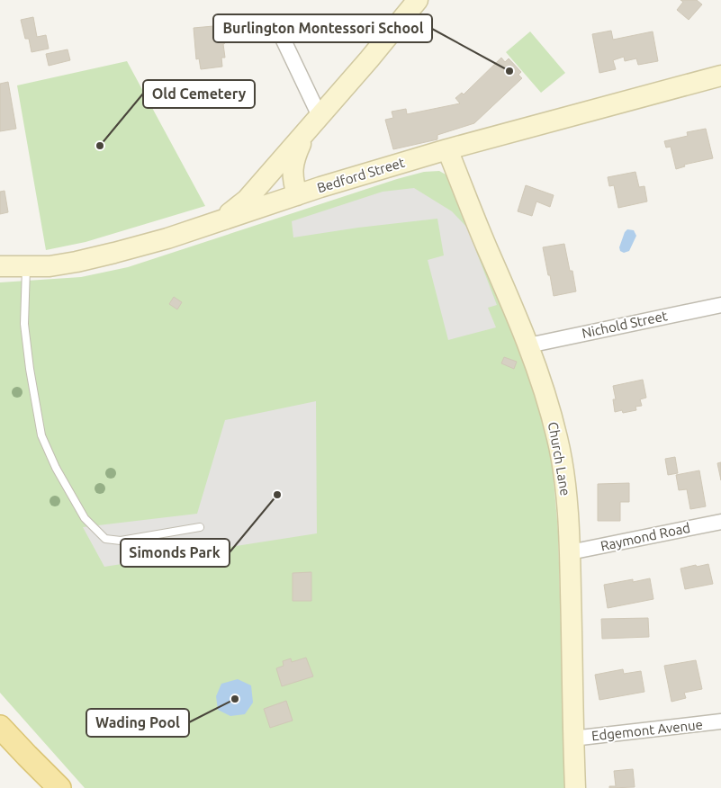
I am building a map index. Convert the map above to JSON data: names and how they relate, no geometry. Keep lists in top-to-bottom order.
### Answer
{
  "streets": {
    "street": [
      "Bedford Street",
      "Nichold Street",
      "Church Lane",
      "Raymond Road",
      "Edgemont Avenue"
    ]
  },
  "crossings": [
    ["Bedford Street", "Church Lane"],
    ["Nichold Street", "Church Lane"],
    ["Church Lane", "Raymond Road"],
    ["Church Lane", "Edgemont Avenue"]
  ],
  "places": [
    "Burlington Montessori School",
    "Old Cemetery",
    "Simonds Park",
    "Wading Pool"
  ]
}
